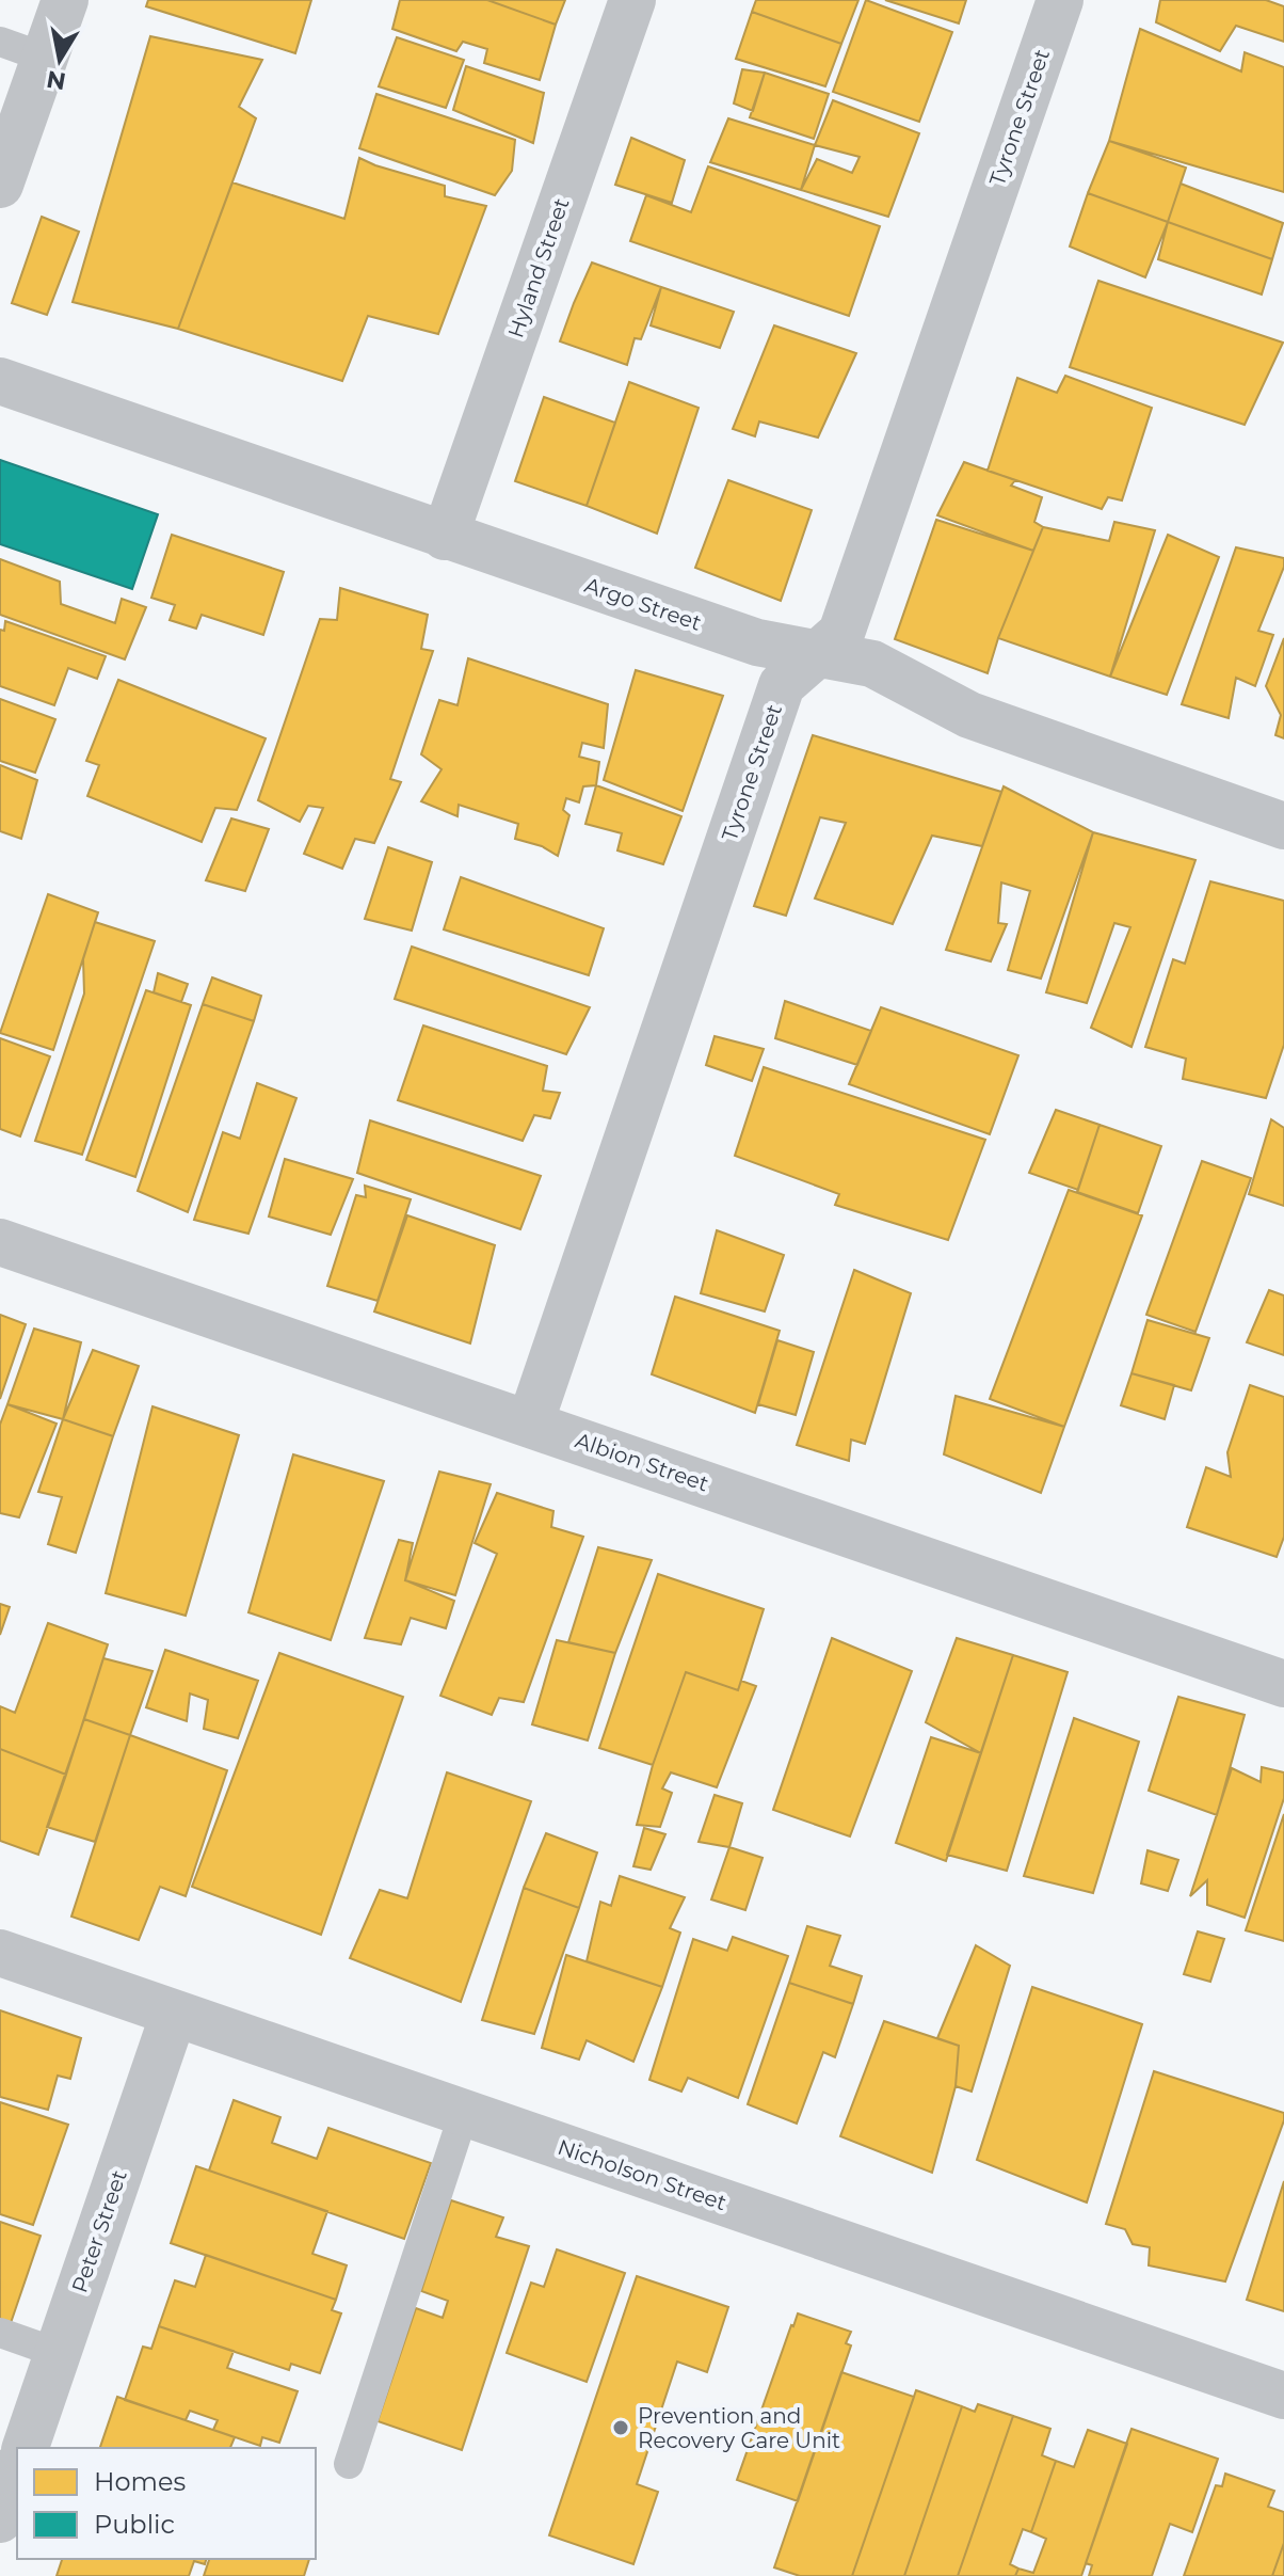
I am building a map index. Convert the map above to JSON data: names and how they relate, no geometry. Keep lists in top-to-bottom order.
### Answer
{
  "streets": {
    "street": [
      "Tyrone Street",
      "Hyland Street",
      "Argo Street",
      "Albion Street",
      "Nicholson Street",
      "Peter Street"
    ]
  },
  "crossings": [
    ["Tyrone Street", "Argo Street"],
    ["Tyrone Street", "Albion Street"],
    ["Hyland Street", "Argo Street"],
    ["Nicholson Street", "Peter Street"]
  ],
  "places": ["Prevention and Recovery Care Unit"],
  "legend": ["Homes", "Public"],
  "north": "bottom"
}
